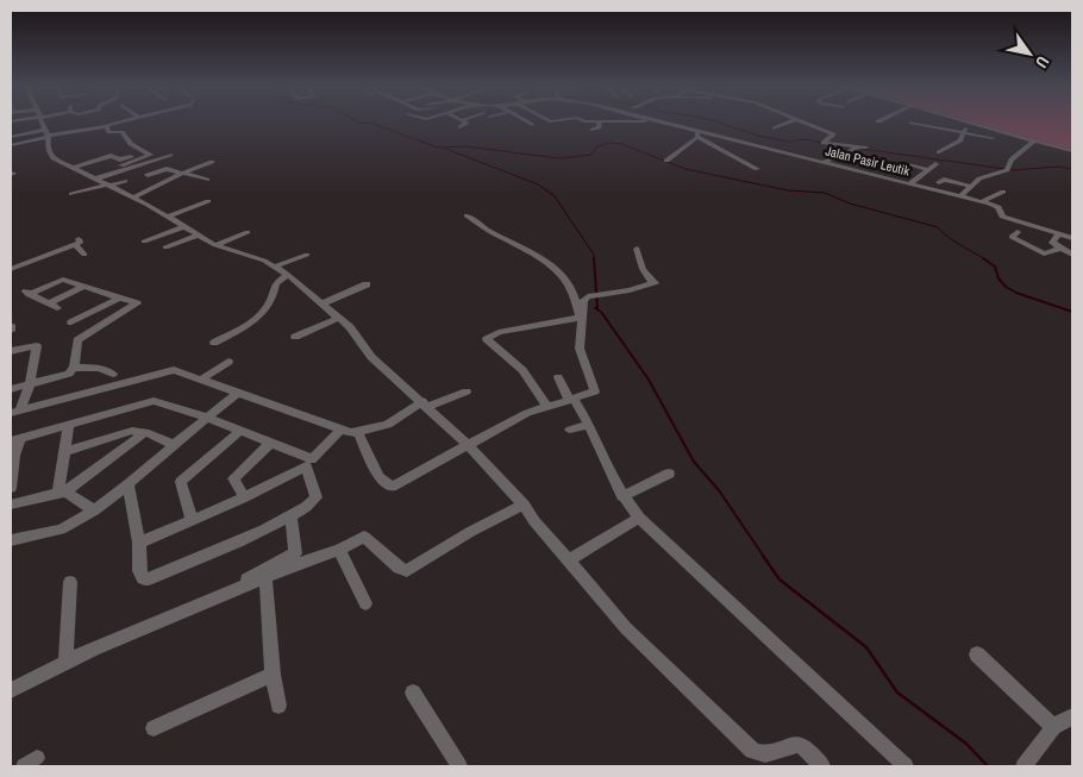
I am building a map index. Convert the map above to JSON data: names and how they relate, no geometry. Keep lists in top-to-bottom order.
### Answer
{
  "streets": {
    "street": ["Jalan Pasir Leutik"]
  },
  "north": "bottom right"
}
